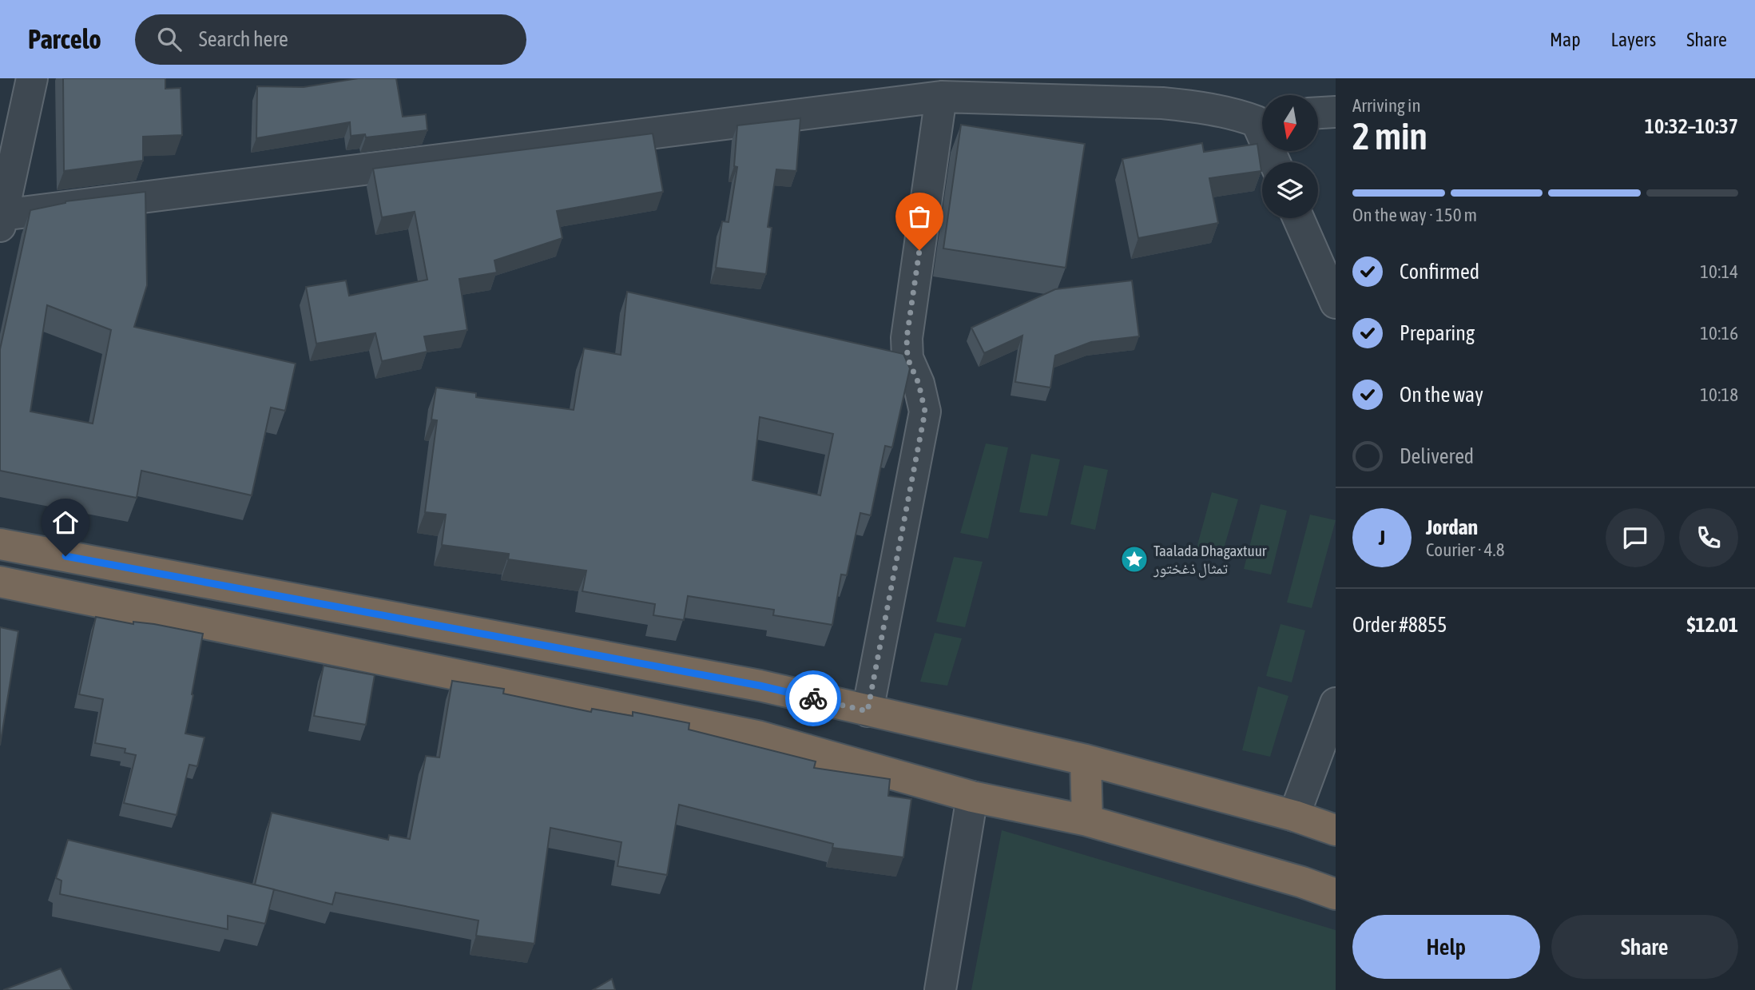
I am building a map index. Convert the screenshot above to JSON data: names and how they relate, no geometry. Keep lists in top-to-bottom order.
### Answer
{
  "places": {
    "place": ["Taalada Dhagaxtuur تمثال ذغختور"]
  },
  "north": "bottom",
  "page": {
    "header": "Parcelo",
    "search": "Search here",
    "nav": ["Map", "Layers", "Share"],
    "heading": ["2 min", "Arriving in", "10:32–10:37"],
    "panel": [
      "Jordan",
      "Courier · 4.8",
      "Order #8855",
      "$12.01"
    ],
    "bar": "On the way · 150 m",
    "list": [
      ["Confirmed", "10:14"],
      ["Preparing", "10:16"],
      ["On the way", "10:18"],
      "Delivered"
    ],
    "round": "J",
    "buttons": ["Help", "Share"]
  }
}
